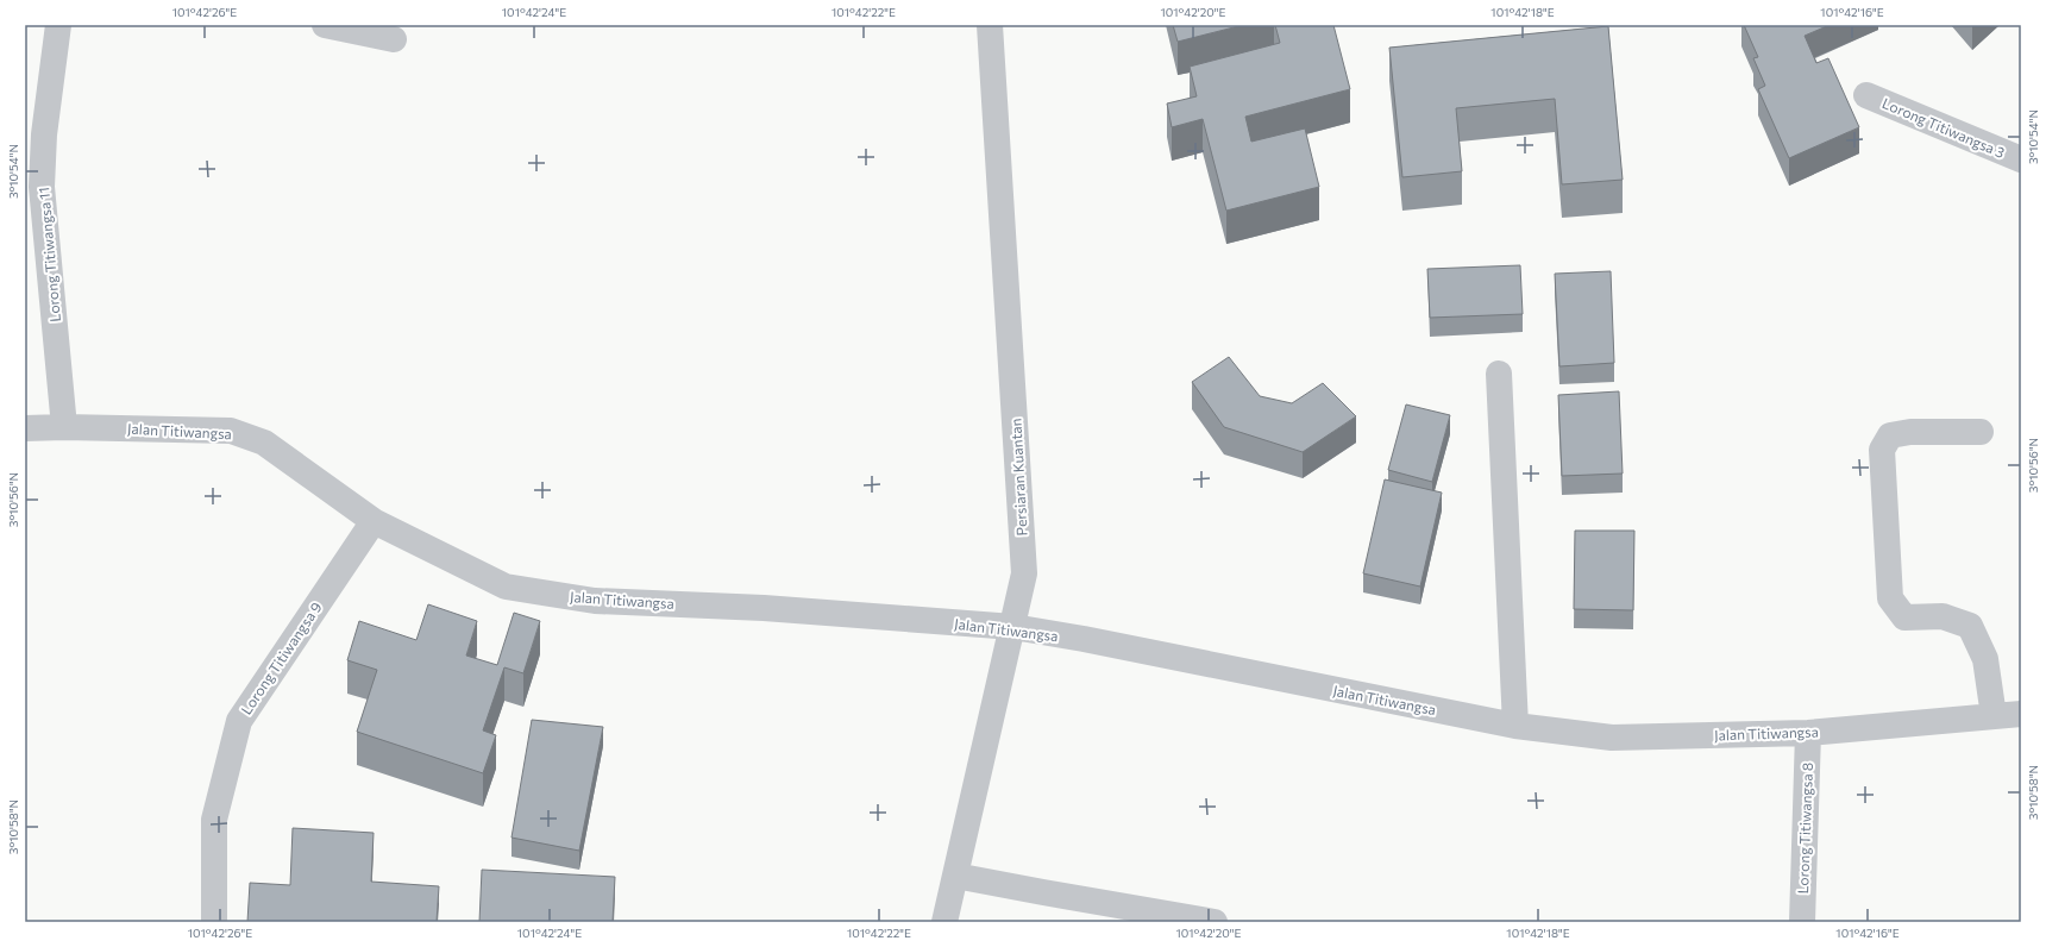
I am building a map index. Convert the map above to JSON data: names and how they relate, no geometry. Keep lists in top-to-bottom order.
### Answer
{
  "streets": {
    "street": [
      "Lorong Titiwangsa 3",
      "Lorong Titiwangsa 11",
      "Jalan Titiwangsa",
      "Persiaran Kuantan",
      "Lorong Titiwangsa 9",
      "Lorong Titiwangsa 8"
    ]
  },
  "crossings": [
    ["Lorong Titiwangsa 11", "Jalan Titiwangsa"],
    ["Jalan Titiwangsa", "Persiaran Kuantan"],
    ["Jalan Titiwangsa", "Lorong Titiwangsa 9"],
    ["Jalan Titiwangsa", "Lorong Titiwangsa 8"]
  ],
  "coordinates": [
    "101°42'26\"E",
    "101°42'24\"E",
    "101°42'22\"E",
    "101°42'20\"E",
    "101°42'18\"E",
    "101°42'16\"E",
    "3°10'54\"N",
    "3°10'56\"N",
    "3°10'58\"N"
  ]
}
